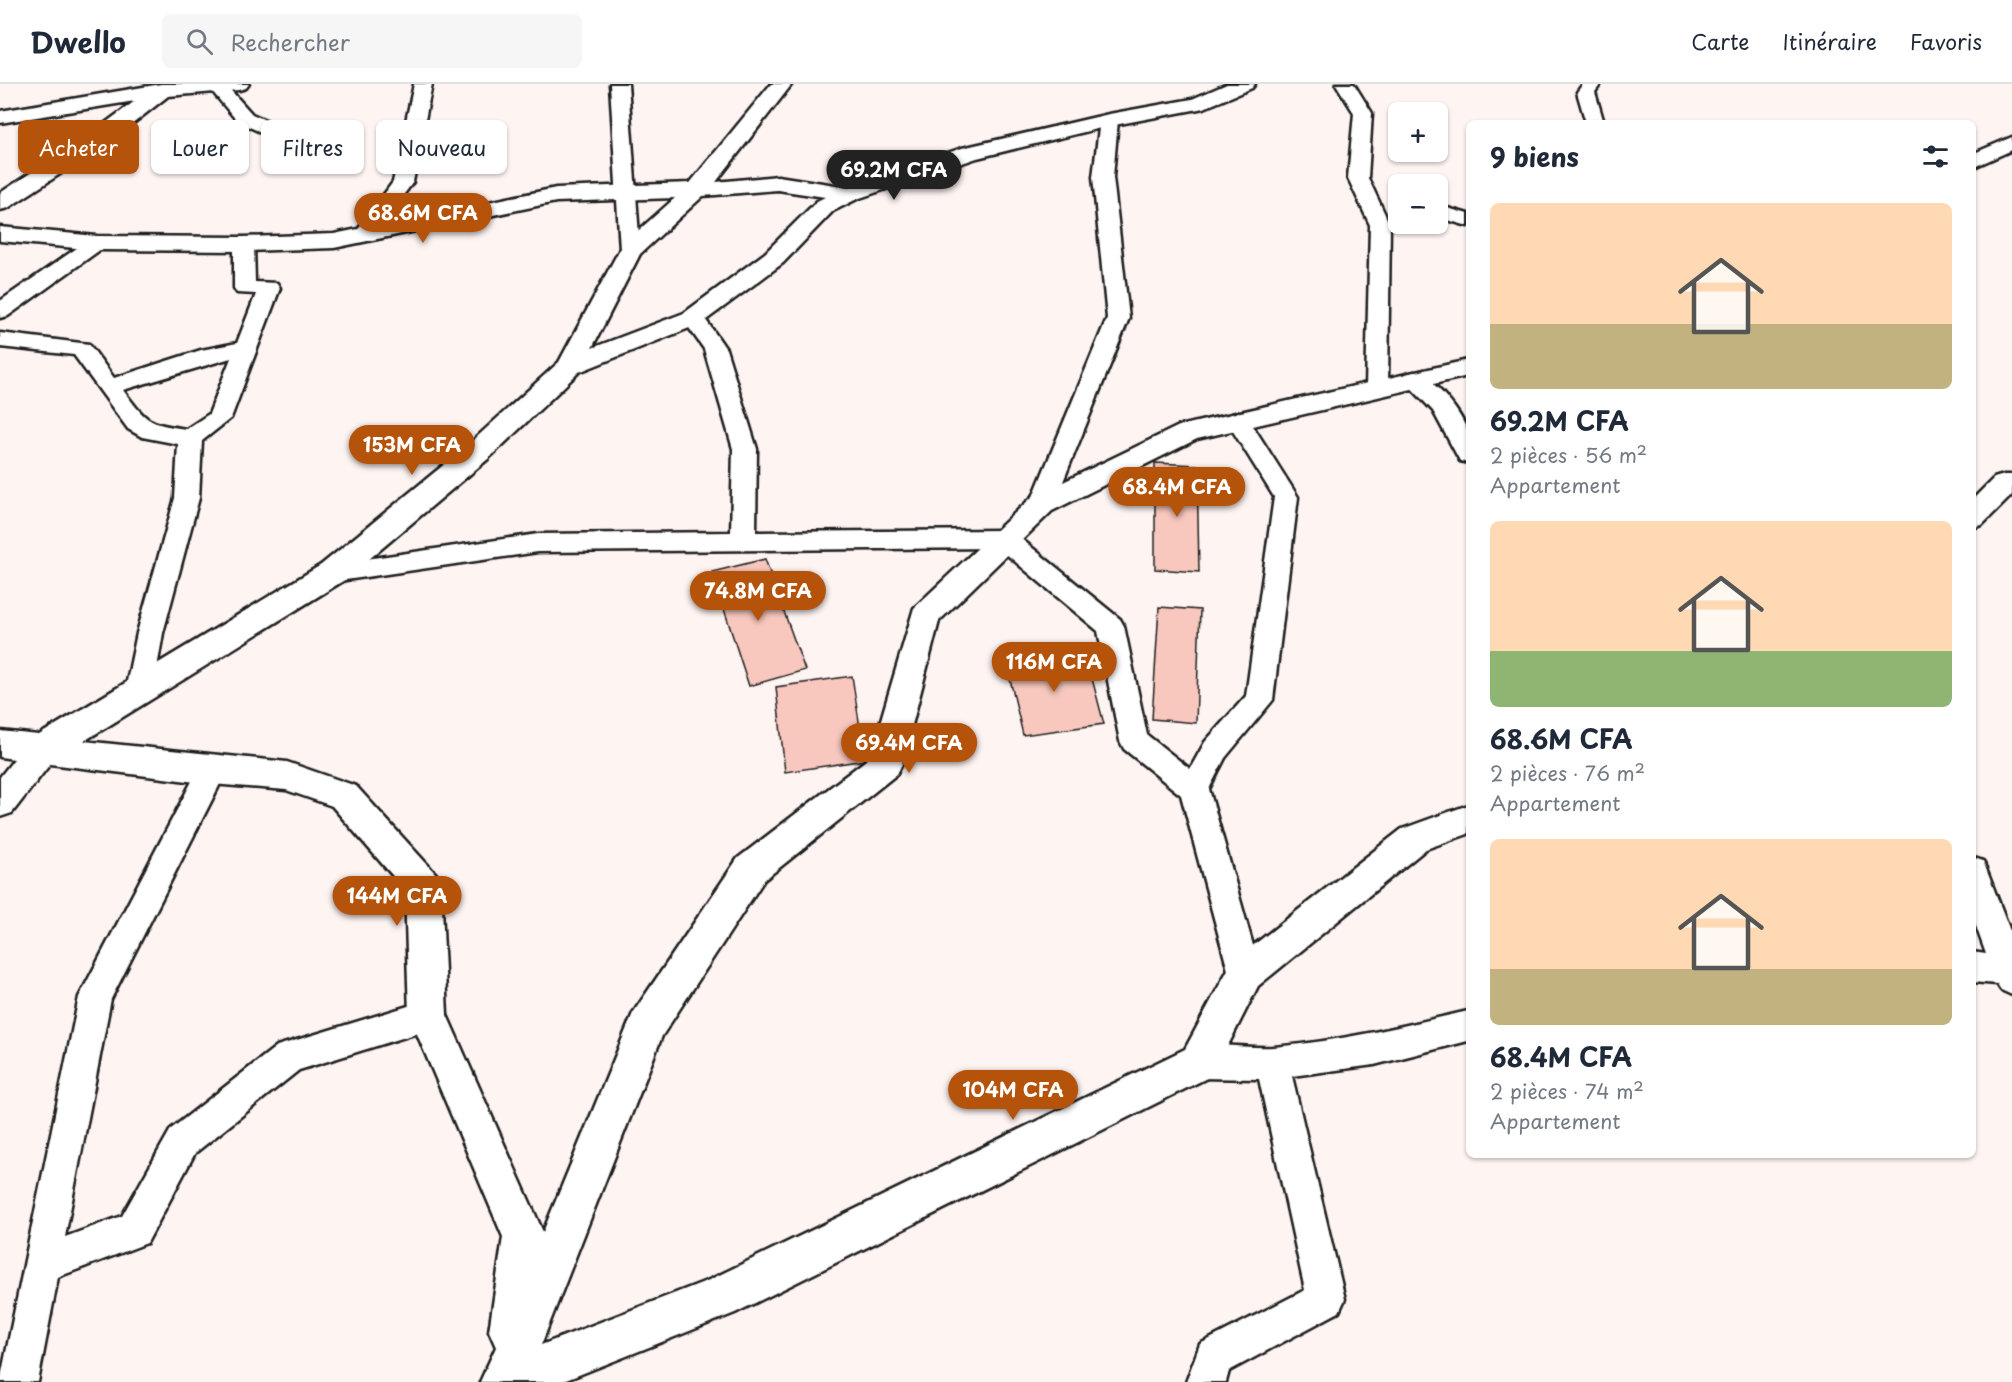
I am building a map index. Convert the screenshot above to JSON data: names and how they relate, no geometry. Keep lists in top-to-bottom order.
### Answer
{
  "page": {
    "header": "Dwello",
    "search": "Rechercher",
    "nav": ["Carte", "Itinéraire", "Favoris"],
    "map_buttons": ["+", "−"],
    "chip": [
      "Acheter",
      "Louer",
      "Filtres",
      "Nouveau"
    ],
    "heading": "9 biens",
    "price": [
      "69.2M CFA",
      "68.6M CFA",
      "153M CFA",
      "68.4M CFA",
      "74.8M CFA",
      "116M CFA",
      "69.4M CFA",
      "144M CFA",
      "104M CFA"
    ],
    "list": [
      {
        "name": "69.2M CFA",
        "note": "2 pièces · 56 m² · Appartement"
      },
      {
        "name": "68.6M CFA",
        "note": "2 pièces · 76 m² · Appartement"
      },
      {
        "name": "68.4M CFA",
        "note": "2 pièces · 74 m² · Appartement"
      }
    ]
  }
}
